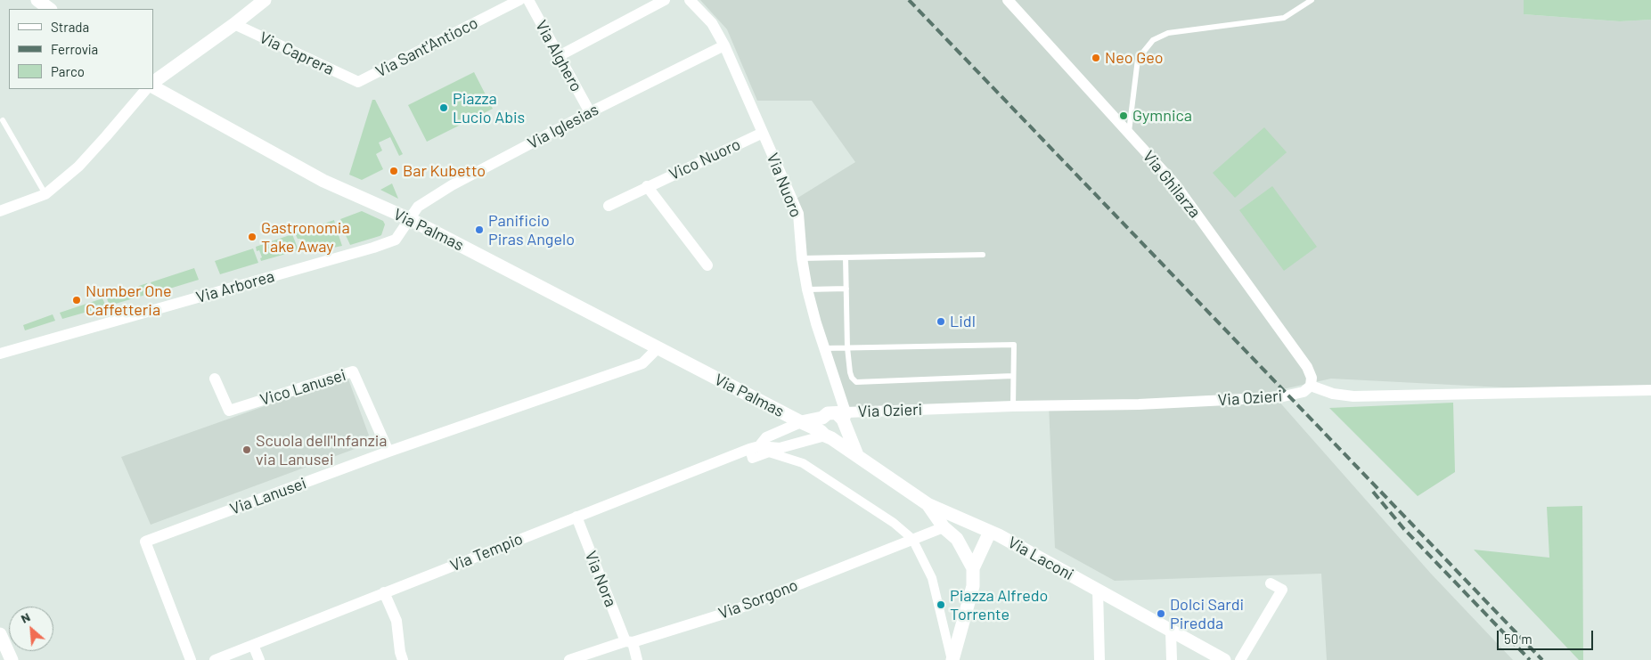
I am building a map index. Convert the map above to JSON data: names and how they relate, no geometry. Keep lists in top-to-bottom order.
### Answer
{
  "streets": {
    "street": [
      "Via Sant'Antioco",
      "Via Caprera",
      "Via Alghero",
      "Via Iglesias",
      "Vico Nuoro",
      "Via Ghilarza",
      "Via Nuoro",
      "Via Palmas",
      "Via Arborea",
      "Vico Lanusei",
      "Via Ozieri",
      "Via Lanusei",
      "Via Tempio",
      "Via Laconi",
      "Via Nora",
      "Via Sorgono"
    ]
  },
  "crossings": [
    ["Via Sant'Antioco", "Via Caprera"],
    ["Via Alghero", "Via Iglesias"],
    ["Via Iglesias", "Via Nuoro"],
    ["Via Iglesias", "Via Palmas"],
    ["Via Iglesias", "Via Arborea"],
    ["Vico Nuoro", "Via Nuoro"],
    ["Via Ghilarza", "Via Ozieri"],
    ["Via Nuoro", "Via Ozieri"],
    ["Via Nuoro", "Via Tempio"],
    ["Via Nuoro", "Via Laconi"],
    ["Via Palmas", "Via Arborea"],
    ["Via Palmas", "Via Lanusei"],
    ["Via Palmas", "Via Tempio"],
    ["Vico Lanusei", "Via Lanusei"],
    ["Via Ozieri", "Via Tempio"],
    ["Via Ozieri", "Via Laconi"],
    ["Via Tempio", "Via Laconi"],
    ["Via Tempio", "Via Nora"],
    ["Via Nora", "Via Sorgono"]
  ],
  "places": [
    "Neo Geo",
    "Piazza Lucio Abis",
    "Gymnica",
    "Bar Kubetto",
    "Panificio Piras Angelo",
    "Gastronomia Take Away",
    "Number One Caffetteria",
    "Lidl",
    "Scuola dell'Infanzia via Lanusei",
    "Piazza Alfredo Torrente",
    "Dolci Sardi Piredda"
  ],
  "legend": ["Strada", "Ferrovia", "Parco"],
  "scale_bar": "50 m",
  "north": "top left"
}
